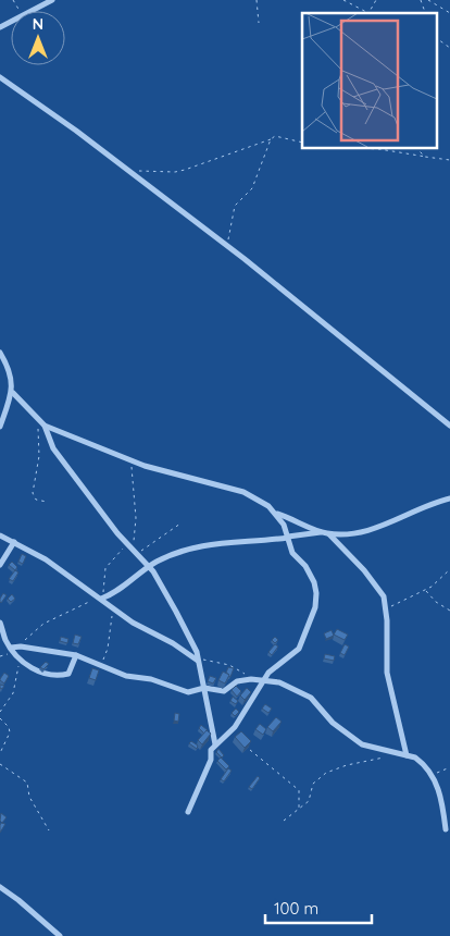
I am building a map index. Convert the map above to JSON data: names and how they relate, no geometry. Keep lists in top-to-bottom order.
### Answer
{
  "scale_bar": "100 m",
  "north": "top"
}
